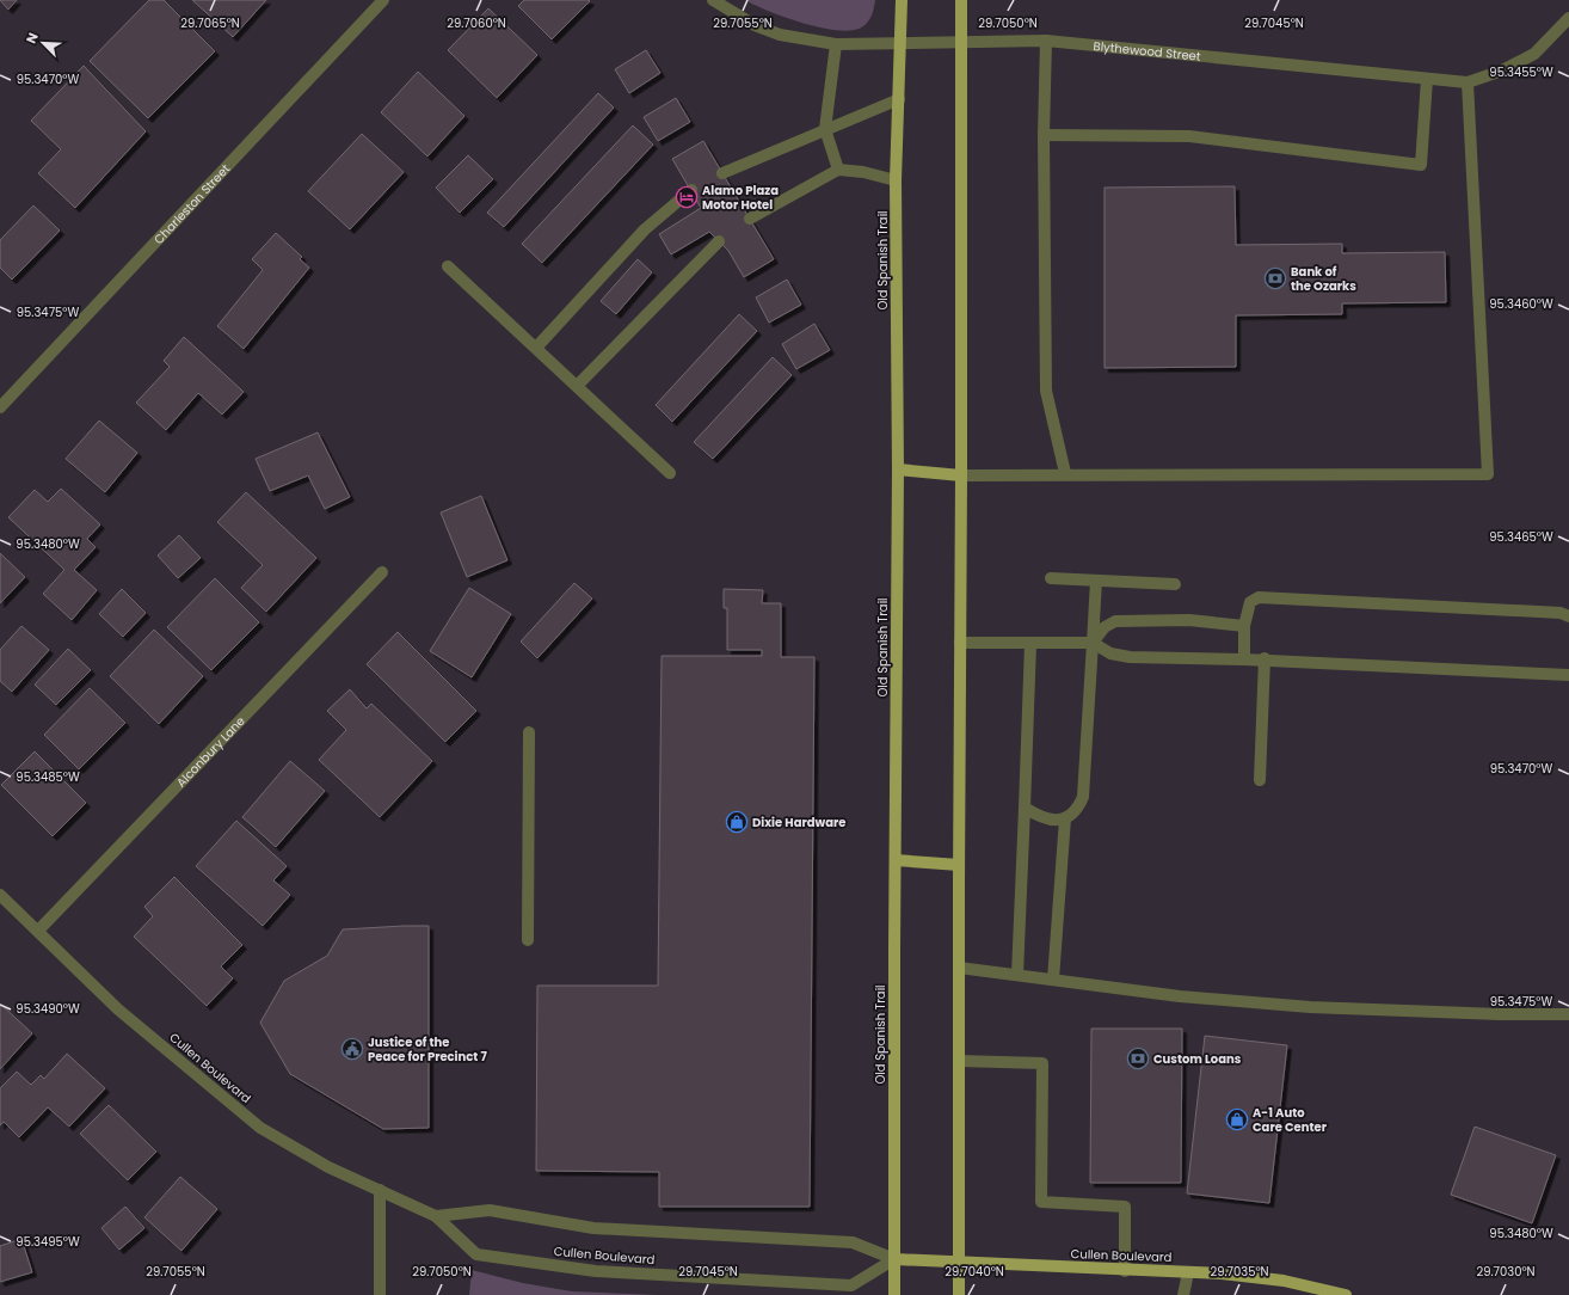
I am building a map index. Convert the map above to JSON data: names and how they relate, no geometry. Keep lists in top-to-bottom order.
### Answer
{
  "streets": {
    "main road": ["Old Spanish Trail", "Cullen Boulevard"],
    "street": ["Blythewood Street", "Charleston Street", "Alconbury Lane"]
  },
  "crossings": [
    ["Blythewood Street", "Old Spanish Trail"],
    ["Old Spanish Trail", "Cullen Boulevard"],
    ["Alconbury Lane", "Cullen Boulevard"]
  ],
  "places": {
    "hotel": ["Alamo Plaza Motor Hotel"],
    "bank": ["Bank of the Ozarks", "Custom Loans"],
    "shop": ["Dixie Hardware", "A-1 Auto Care Center"],
    "public building": ["Justice of the Peace for Precinct 7"]
  },
  "north": "top left",
  "coordinates": [
    "29.7065°N",
    "29.7060°N",
    "29.7055°N",
    "29.7050°N",
    "29.7045°N",
    "95.3455°W",
    "95.3470°W",
    "95.3460°W",
    "95.3475°W",
    "95.3465°W",
    "95.3480°W",
    "95.3485°W",
    "95.3490°W",
    "95.3495°W",
    "29.7030°N",
    "29.7040°N",
    "29.7035°N"
  ]
}
